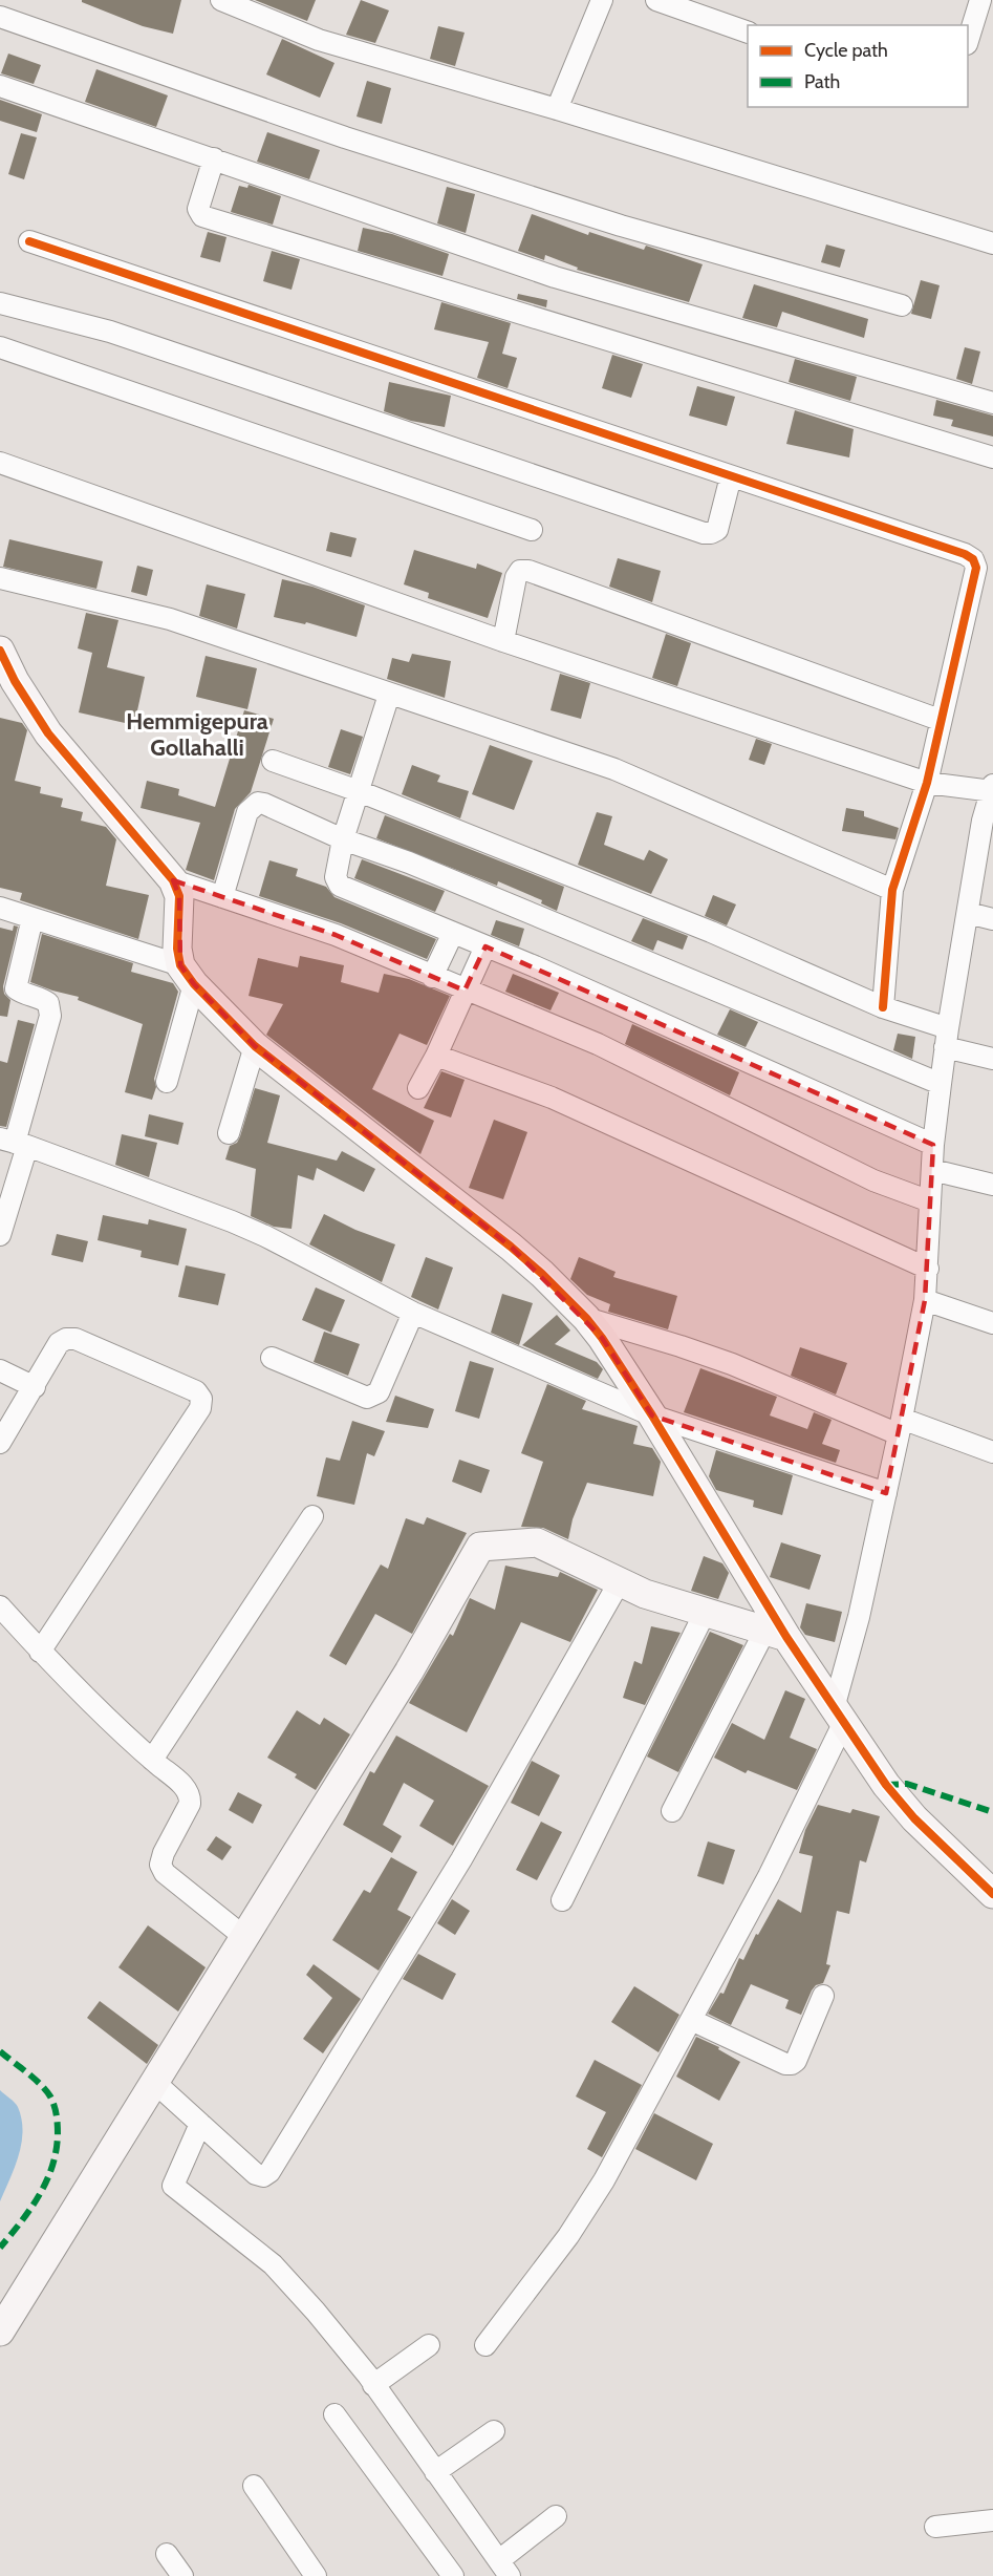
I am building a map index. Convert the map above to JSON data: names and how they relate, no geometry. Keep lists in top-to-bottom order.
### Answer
{
  "districts": ["Hemmigepura Gollahalli"],
  "legend": ["Cycle path", "Path"]
}
